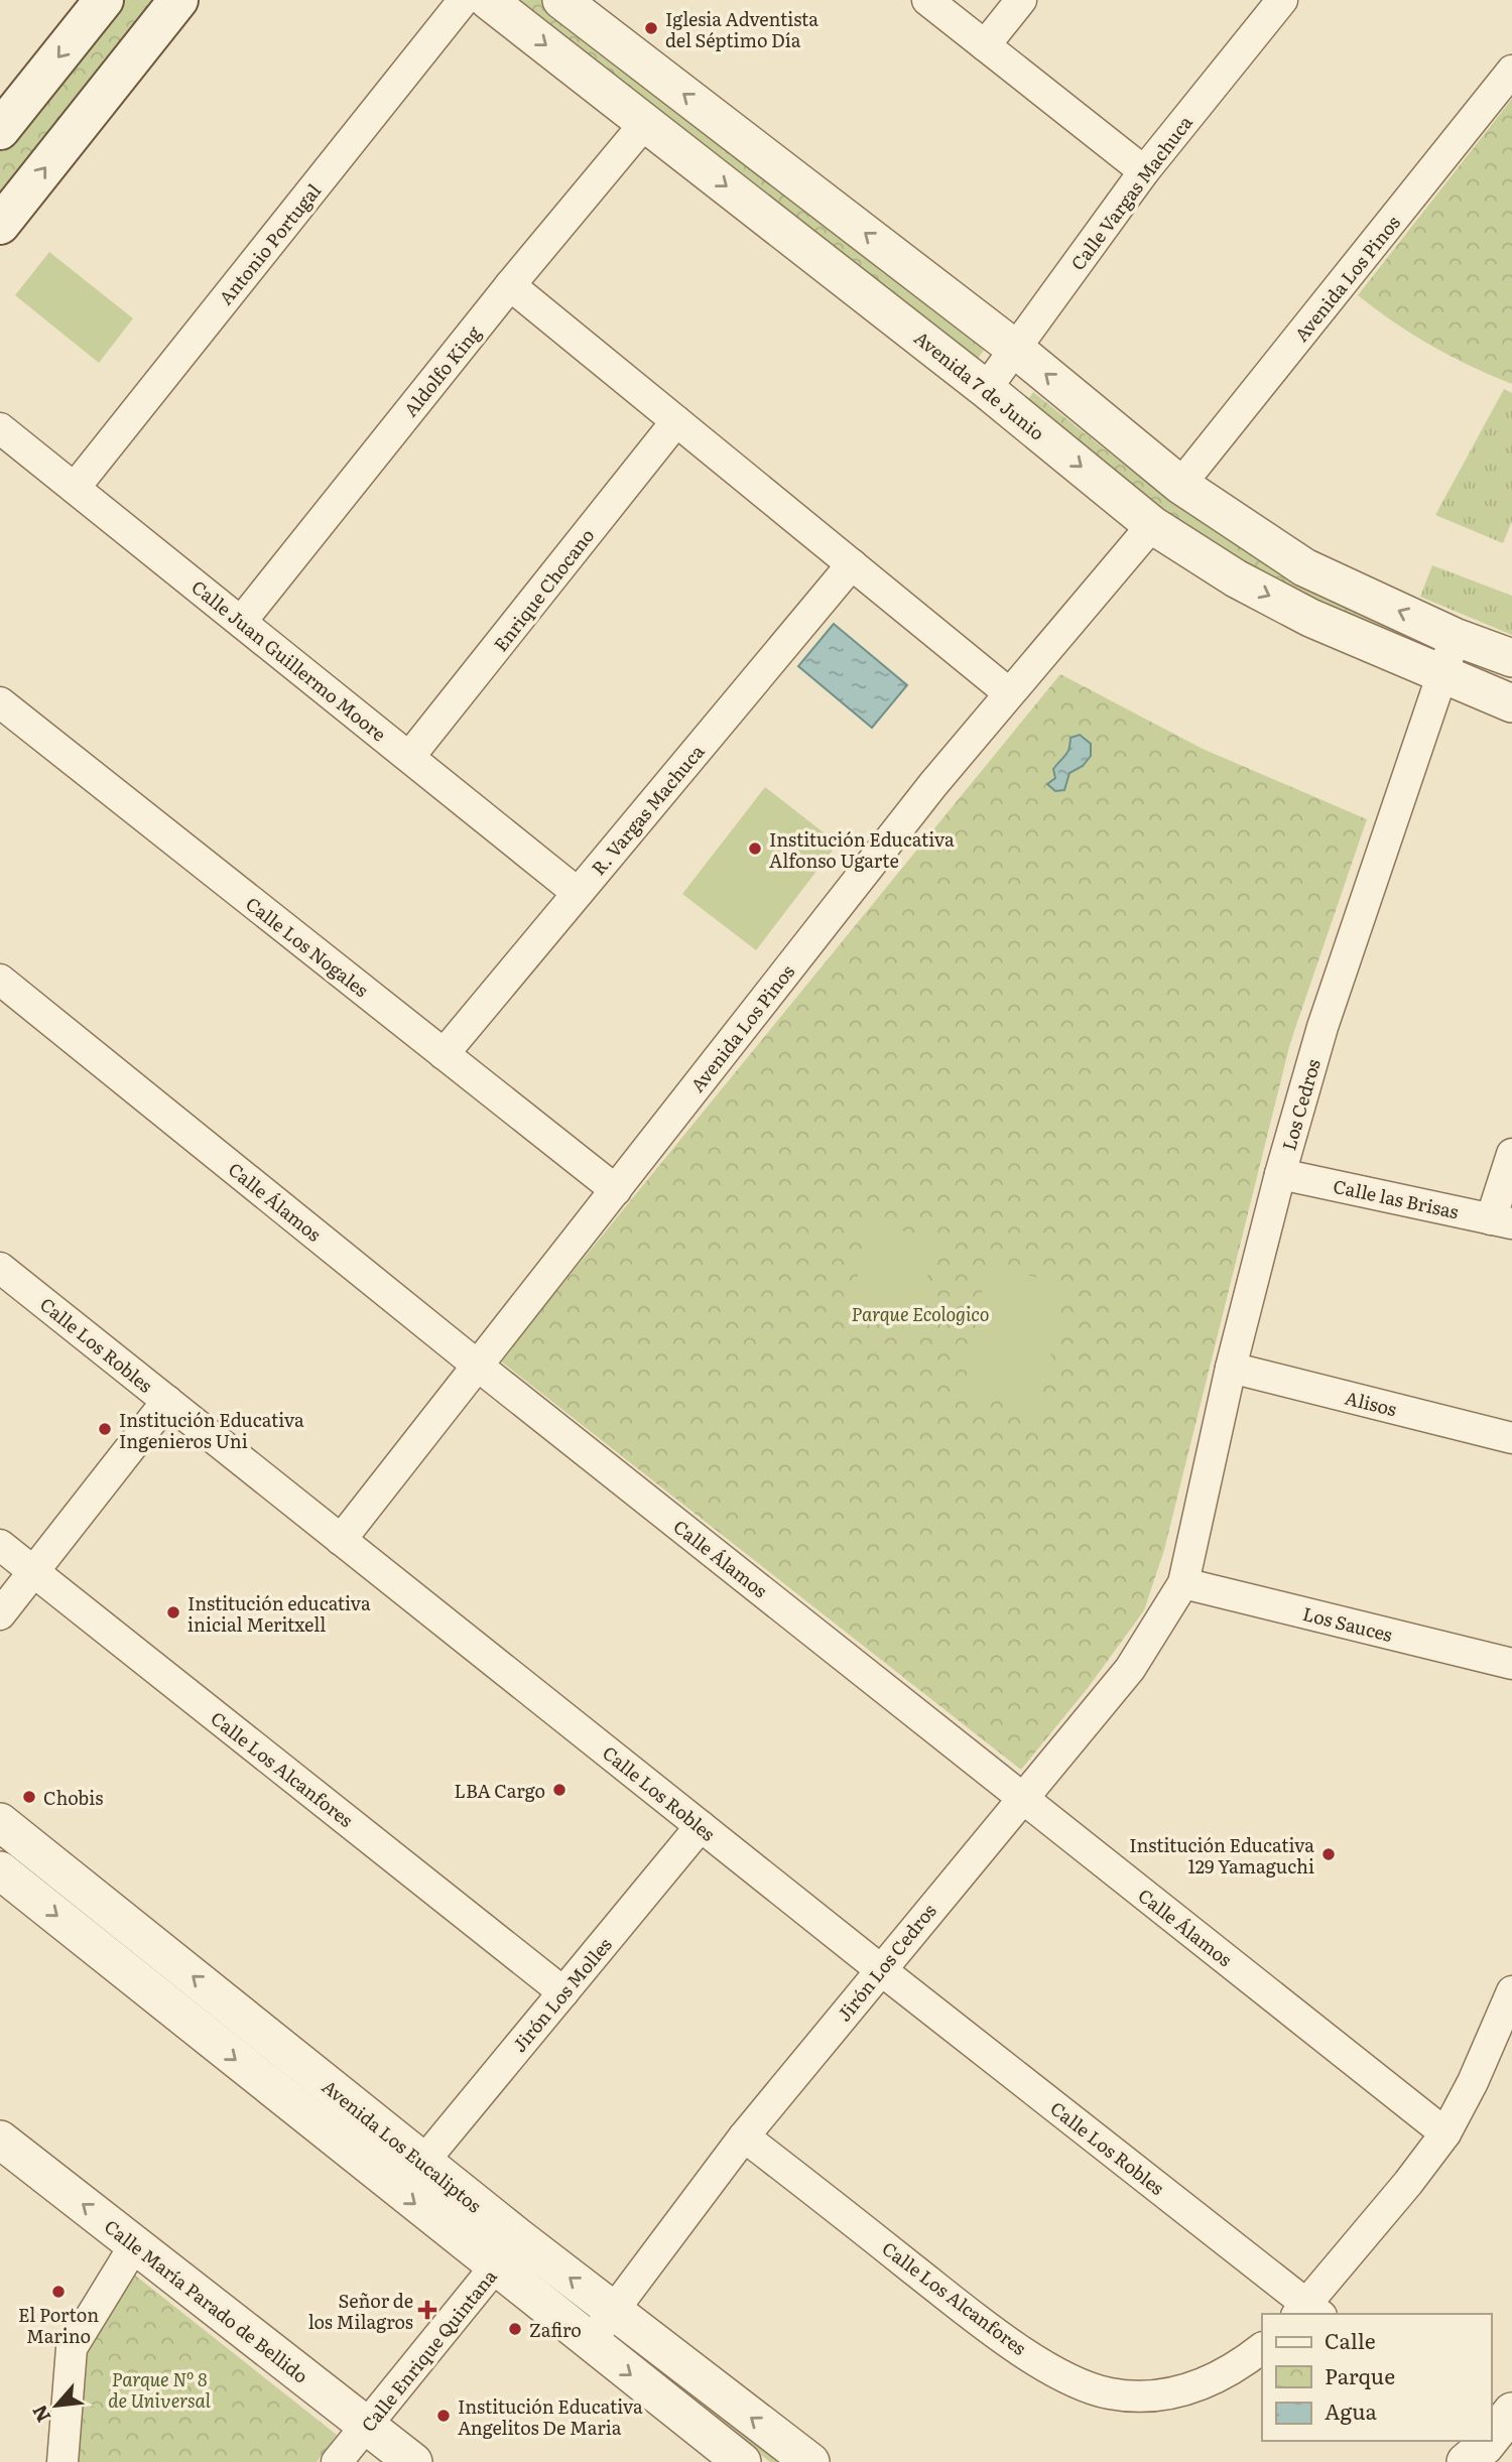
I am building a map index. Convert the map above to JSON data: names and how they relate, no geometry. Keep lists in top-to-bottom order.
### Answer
{
  "streets": {
    "street": [
      "Calle Vargas Machuca",
      "Antonio Portugal",
      "Avenida Los Pinos",
      "Aldolfo King",
      "Avenida 7 de Junio",
      "Enrique Chocano",
      "Calle Juan Guillermo Moore",
      "R. Vargas Machuca",
      "Calle Los Nogales",
      "Los Cedros",
      "Calle las Brisas",
      "Calle Álamos",
      "Calle Los Robles",
      "Alisos",
      "Los Sauces",
      "Calle Los Alcanfores",
      "Jirón Los Cedros",
      "Jirón Los Molles",
      "Avenida Los Eucaliptos",
      "Calle María Parado de Bellido",
      "Calle Enrique Quintana"
    ]
  },
  "crossings": [
    ["Calle Vargas Machuca", "Avenida 7 de Junio"],
    ["Antonio Portugal", "Calle Juan Guillermo Moore"],
    ["Avenida Los Pinos", "Avenida 7 de Junio"],
    ["Avenida Los Pinos", "Calle Los Nogales"],
    ["Avenida Los Pinos", "Calle Álamos"],
    ["Avenida Los Pinos", "Calle Los Robles"],
    ["Aldolfo King", "Avenida 7 de Junio"],
    ["Aldolfo King", "Calle Juan Guillermo Moore"],
    ["Avenida 7 de Junio", "Los Cedros"],
    ["Enrique Chocano", "Calle Juan Guillermo Moore"],
    ["Calle Juan Guillermo Moore", "R. Vargas Machuca"],
    ["R. Vargas Machuca", "Calle Los Nogales"],
    ["Los Cedros", "Calle las Brisas"],
    ["Los Cedros", "Alisos"],
    ["Los Cedros", "Los Sauces"],
    ["Los Cedros", "Jirón Los Cedros"],
    ["Calle Álamos", "Jirón Los Cedros"],
    ["Calle Los Robles", "Jirón Los Cedros"],
    ["Calle Los Robles", "Jirón Los Molles"],
    ["Los Sauces", "Jirón Los Cedros"],
    ["Calle Los Alcanfores", "Jirón Los Cedros"],
    ["Calle Los Alcanfores", "Jirón Los Molles"],
    ["Jirón Los Cedros", "Avenida Los Eucaliptos"],
    ["Jirón Los Molles", "Avenida Los Eucaliptos"],
    ["Avenida Los Eucaliptos", "Calle Enrique Quintana"],
    ["Calle María Parado de Bellido", "Calle Enrique Quintana"]
  ],
  "parks": ["Parque Ecologico", "Parque Nº 8 de Universal"],
  "places": {
    "other": [
      "Iglesia Adventista del Séptimo Día",
      "Institución Educativa Alfonso Ugarte",
      "Institución Educativa Ingenieros Uni",
      "Institución educativa inicial Meritxell",
      "LBA Cargo",
      "Chobis",
      "Institución Educativa 129 Yamaguchi",
      "El Porton Marino",
      "Zafiro",
      "Institución Educativa Angelitos De Maria"
    ],
    "health": ["Señor de los Milagros"]
  },
  "legend": ["Calle", "Parque", "Agua"],
  "north": "bottom left"
}
